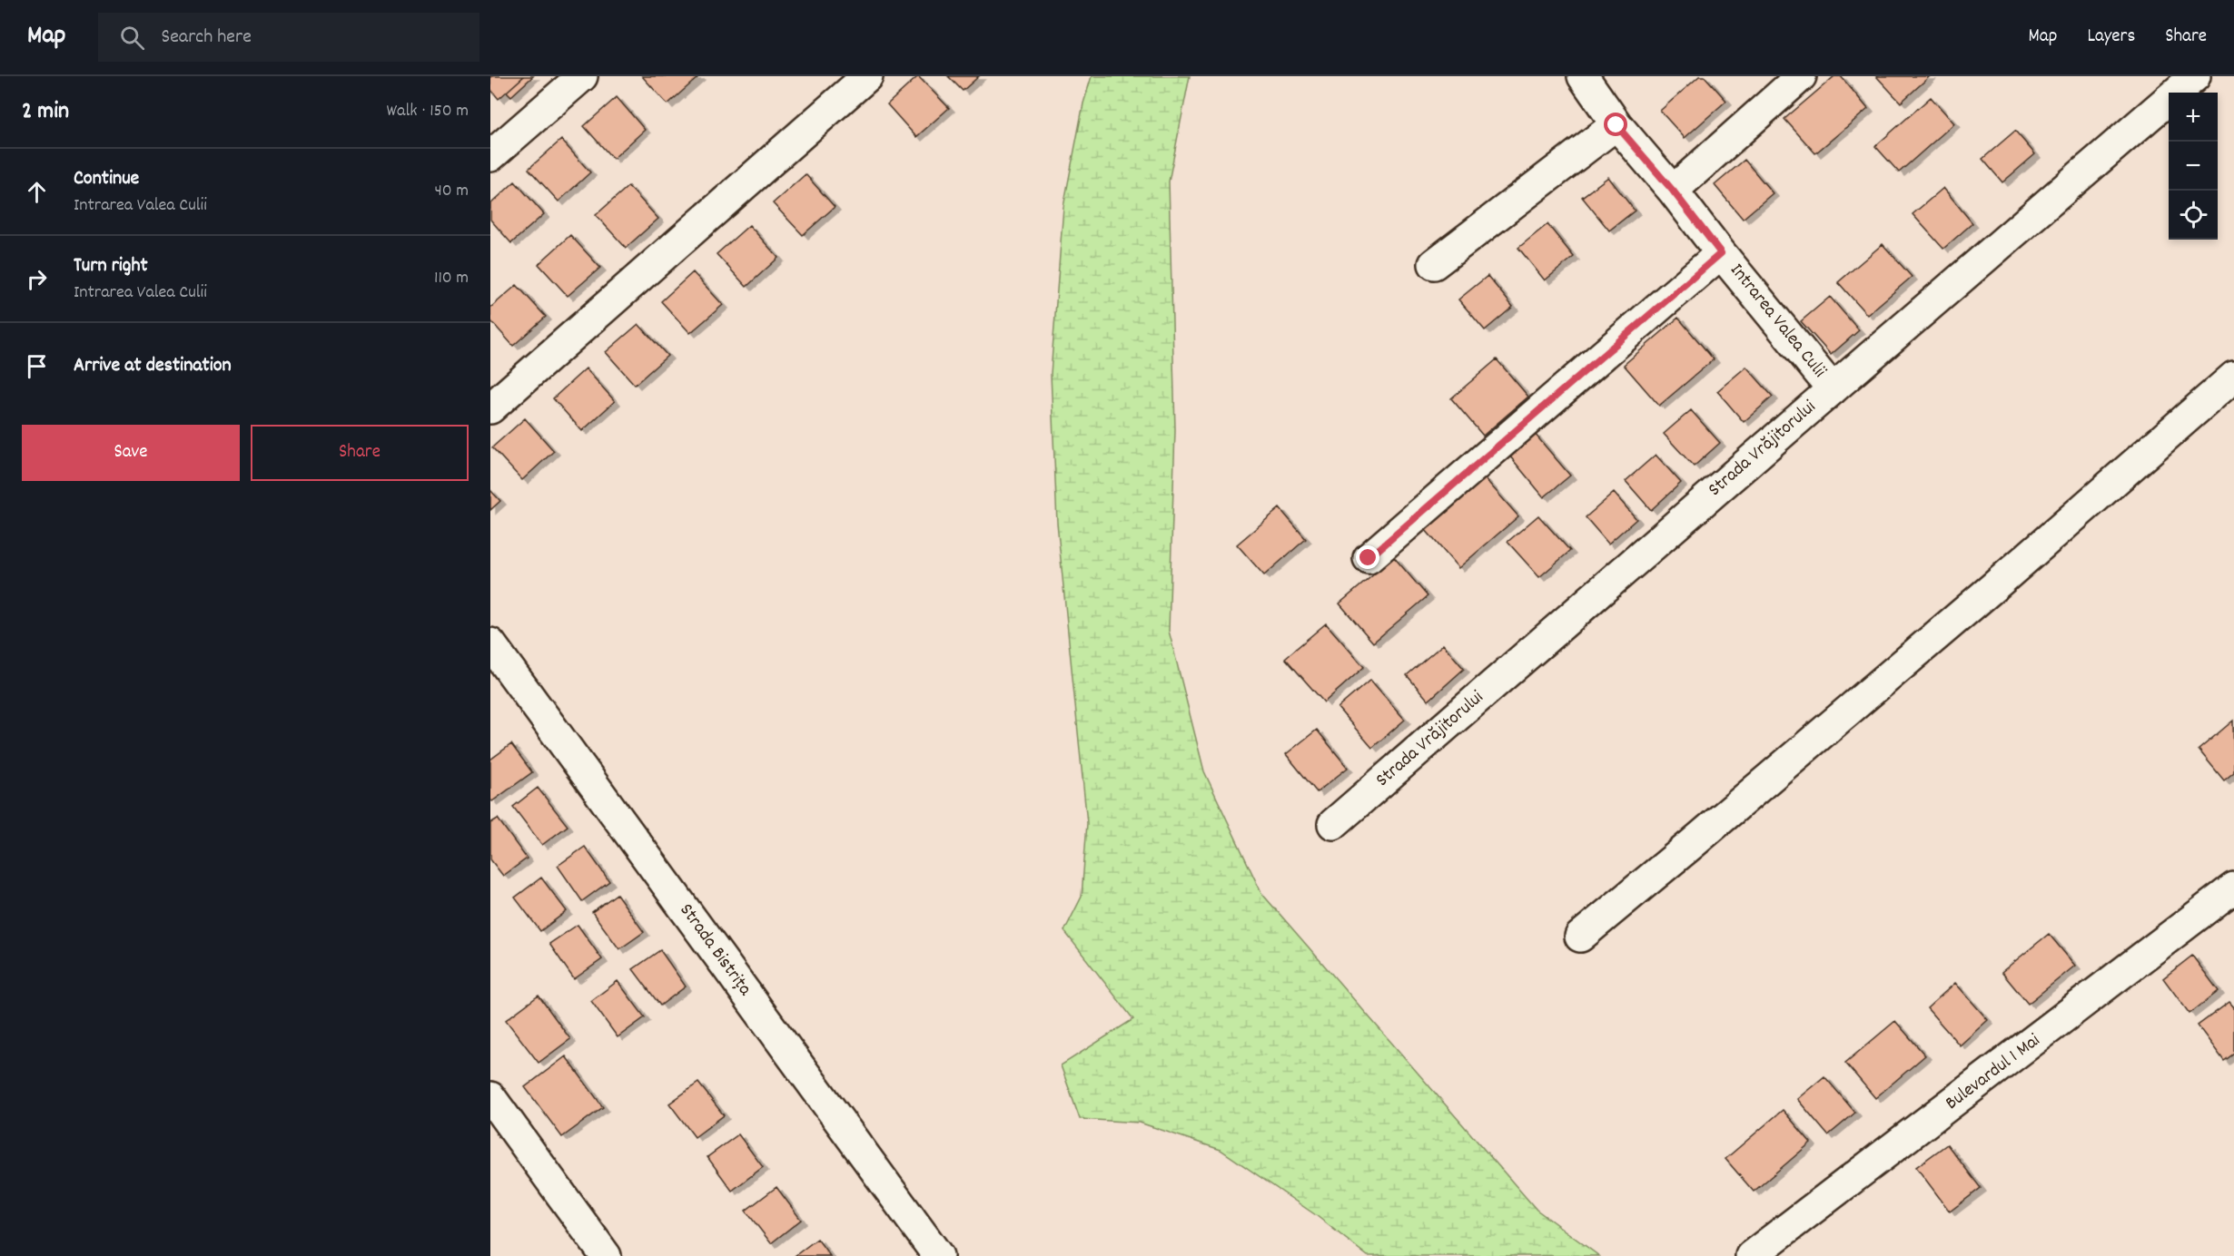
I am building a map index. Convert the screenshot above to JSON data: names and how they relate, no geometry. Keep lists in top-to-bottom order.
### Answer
{
  "streets": {
    "street": [
      "Intrarea Valea Culii",
      "Strada Vrăjitorului",
      "Strada Bistrița",
      "Bulevardul 1 Mai"
    ]
  },
  "crossings": [
    ["Intrarea Valea Culii", "Strada Vrăjitorului"]
  ],
  "page": {
    "header": "Map",
    "search": "Search here",
    "nav": ["Map", "Layers", "Share"],
    "heading": ["2 min", "Walk · 150 m"],
    "map_buttons": ["+", "−"],
    "list": [
      ["Continue", "Intrarea Valea Culii", "40 m"],
      ["Turn right", "Intrarea Valea Culii", "110 m"],
      "Arrive at destination"
    ],
    "buttons": ["Save", "Share"]
  }
}
